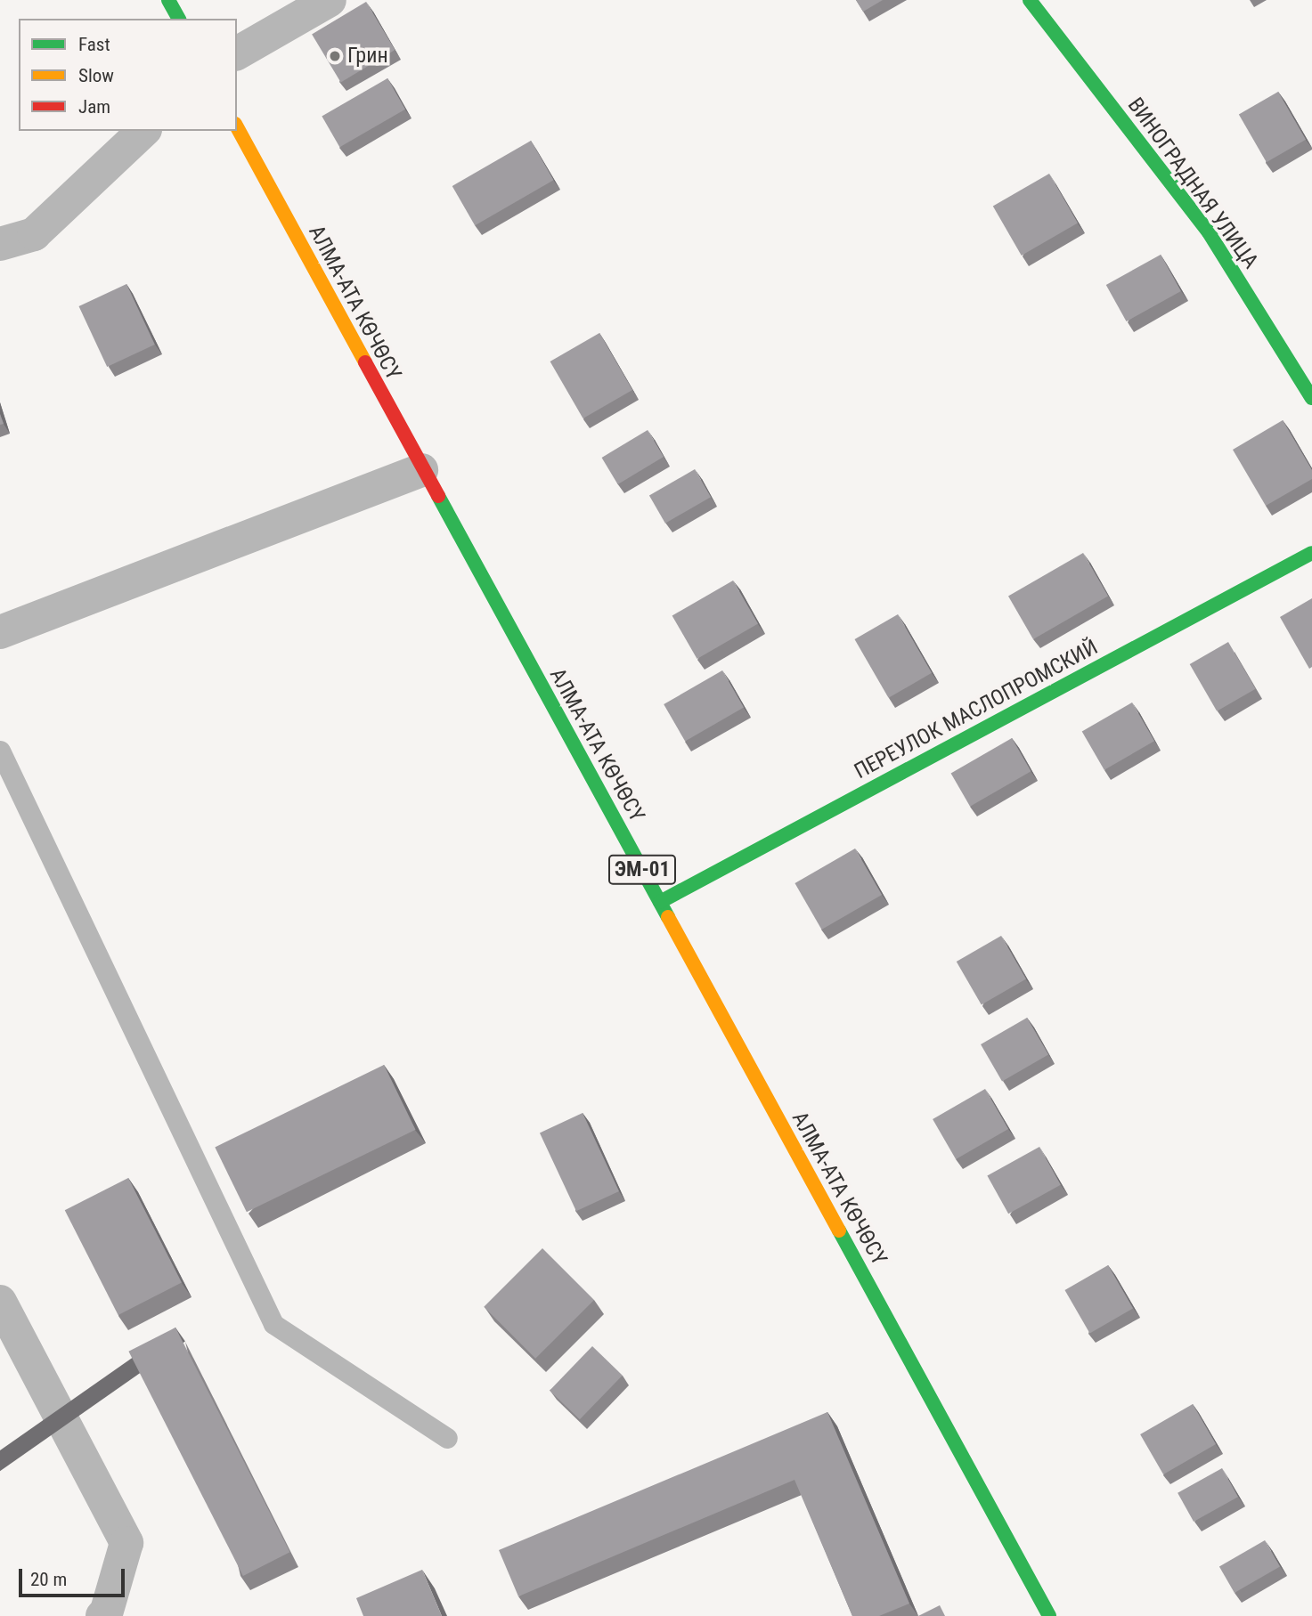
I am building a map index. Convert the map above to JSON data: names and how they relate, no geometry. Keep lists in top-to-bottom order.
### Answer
{
  "streets": {
    "main road": [
      "ВИНОГРАДНАЯ УЛИЦА",
      "АЛМА-АТА КӨЧӨСҮ",
      "ПЕРЕУЛОК МАСЛОПРОМСКИЙ",
      "ЭМ-01"
    ]
  },
  "crossings": [
    ["АЛМА-АТА КӨЧӨСҮ", "ПЕРЕУЛОК МАСЛОПРОМСКИЙ"]
  ],
  "places": ["Грин"],
  "legend": ["Fast", "Slow", "Jam"],
  "scale_bar": "20 m"
}
